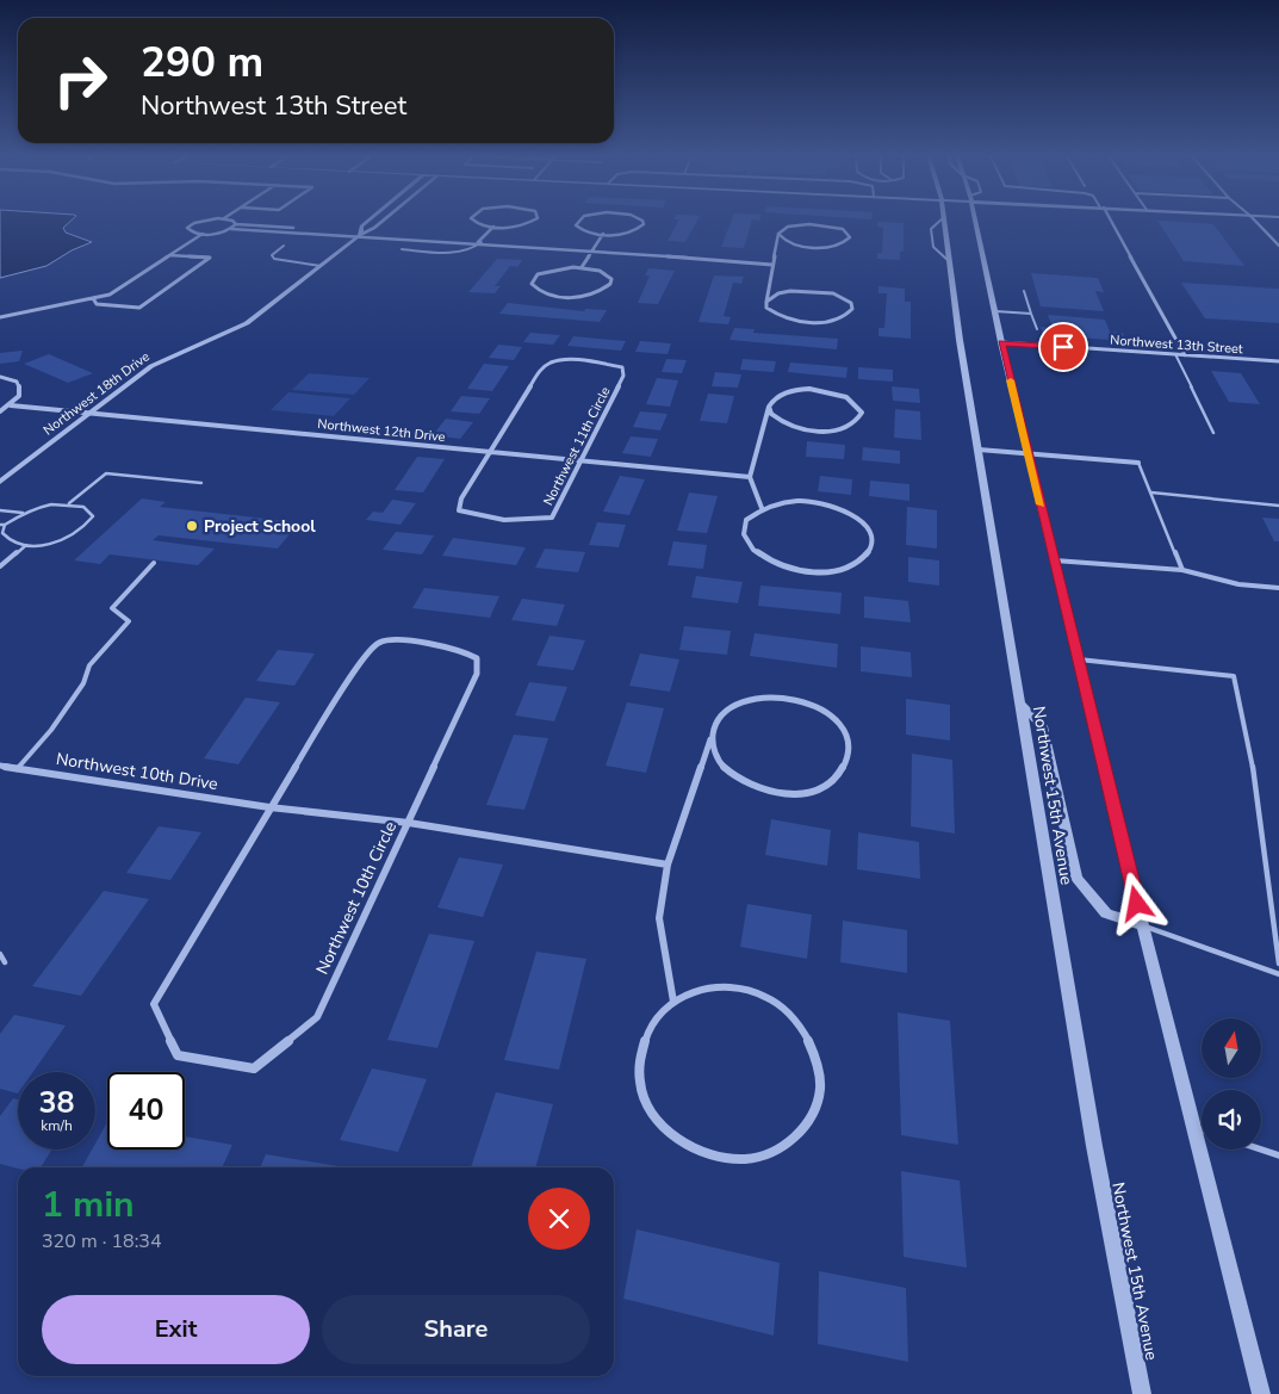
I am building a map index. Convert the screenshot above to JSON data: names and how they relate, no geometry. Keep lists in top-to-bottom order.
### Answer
{
  "streets": {
    "street": [
      "Northwest 13th Street",
      "Northwest 18th Drive",
      "Northwest 12th Drive",
      "Northwest 11th Circle",
      "Northwest 10th Drive",
      "Northwest 15th Avenue",
      "Northwest 10th Circle"
    ]
  },
  "crossings": [
    ["Northwest 18th Drive", "Northwest 12th Drive"],
    ["Northwest 12th Drive", "Northwest 11th Circle"],
    ["Northwest 10th Drive", "Northwest 10th Circle"]
  ],
  "places": ["Project School"],
  "north": "top",
  "page": {
    "turn": ["290 m", "Northwest 13th Street"],
    "speed": "38 km/h",
    "limit": "40",
    "heading": ["1 min", "320 m · 18:34"],
    "buttons": ["Exit", "Share"]
  }
}
